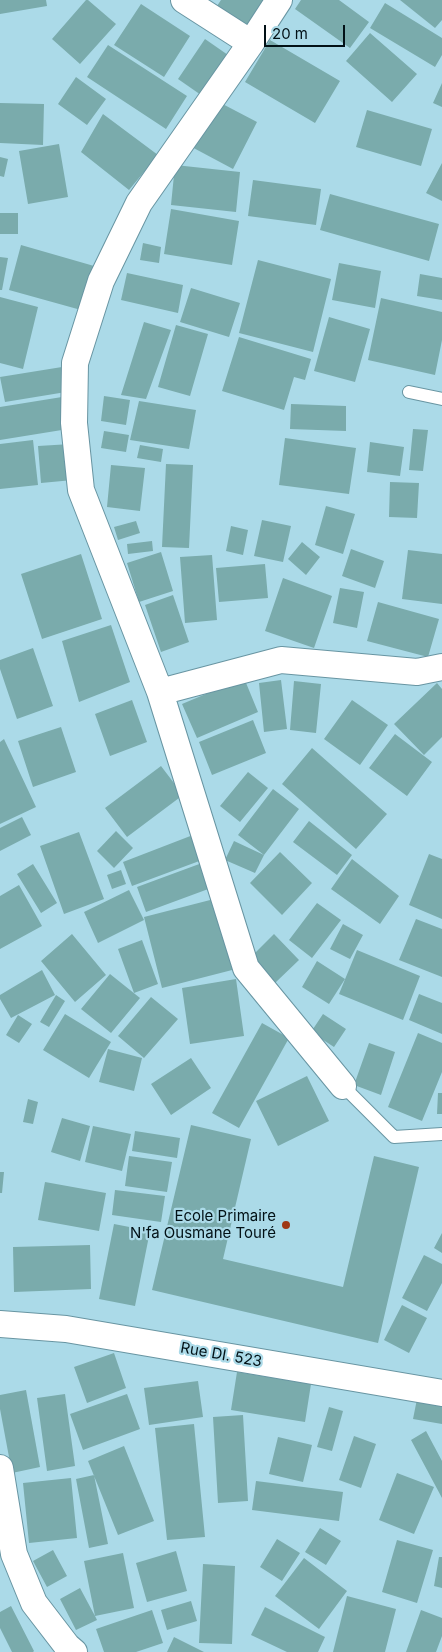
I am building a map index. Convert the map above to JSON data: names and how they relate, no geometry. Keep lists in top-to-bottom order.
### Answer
{
  "streets": {
    "street": ["Rue DI. 523"]
  },
  "places": ["Ecole Primaire N'fa Ousmane Touré"],
  "scale_bar": "20 m"
}
